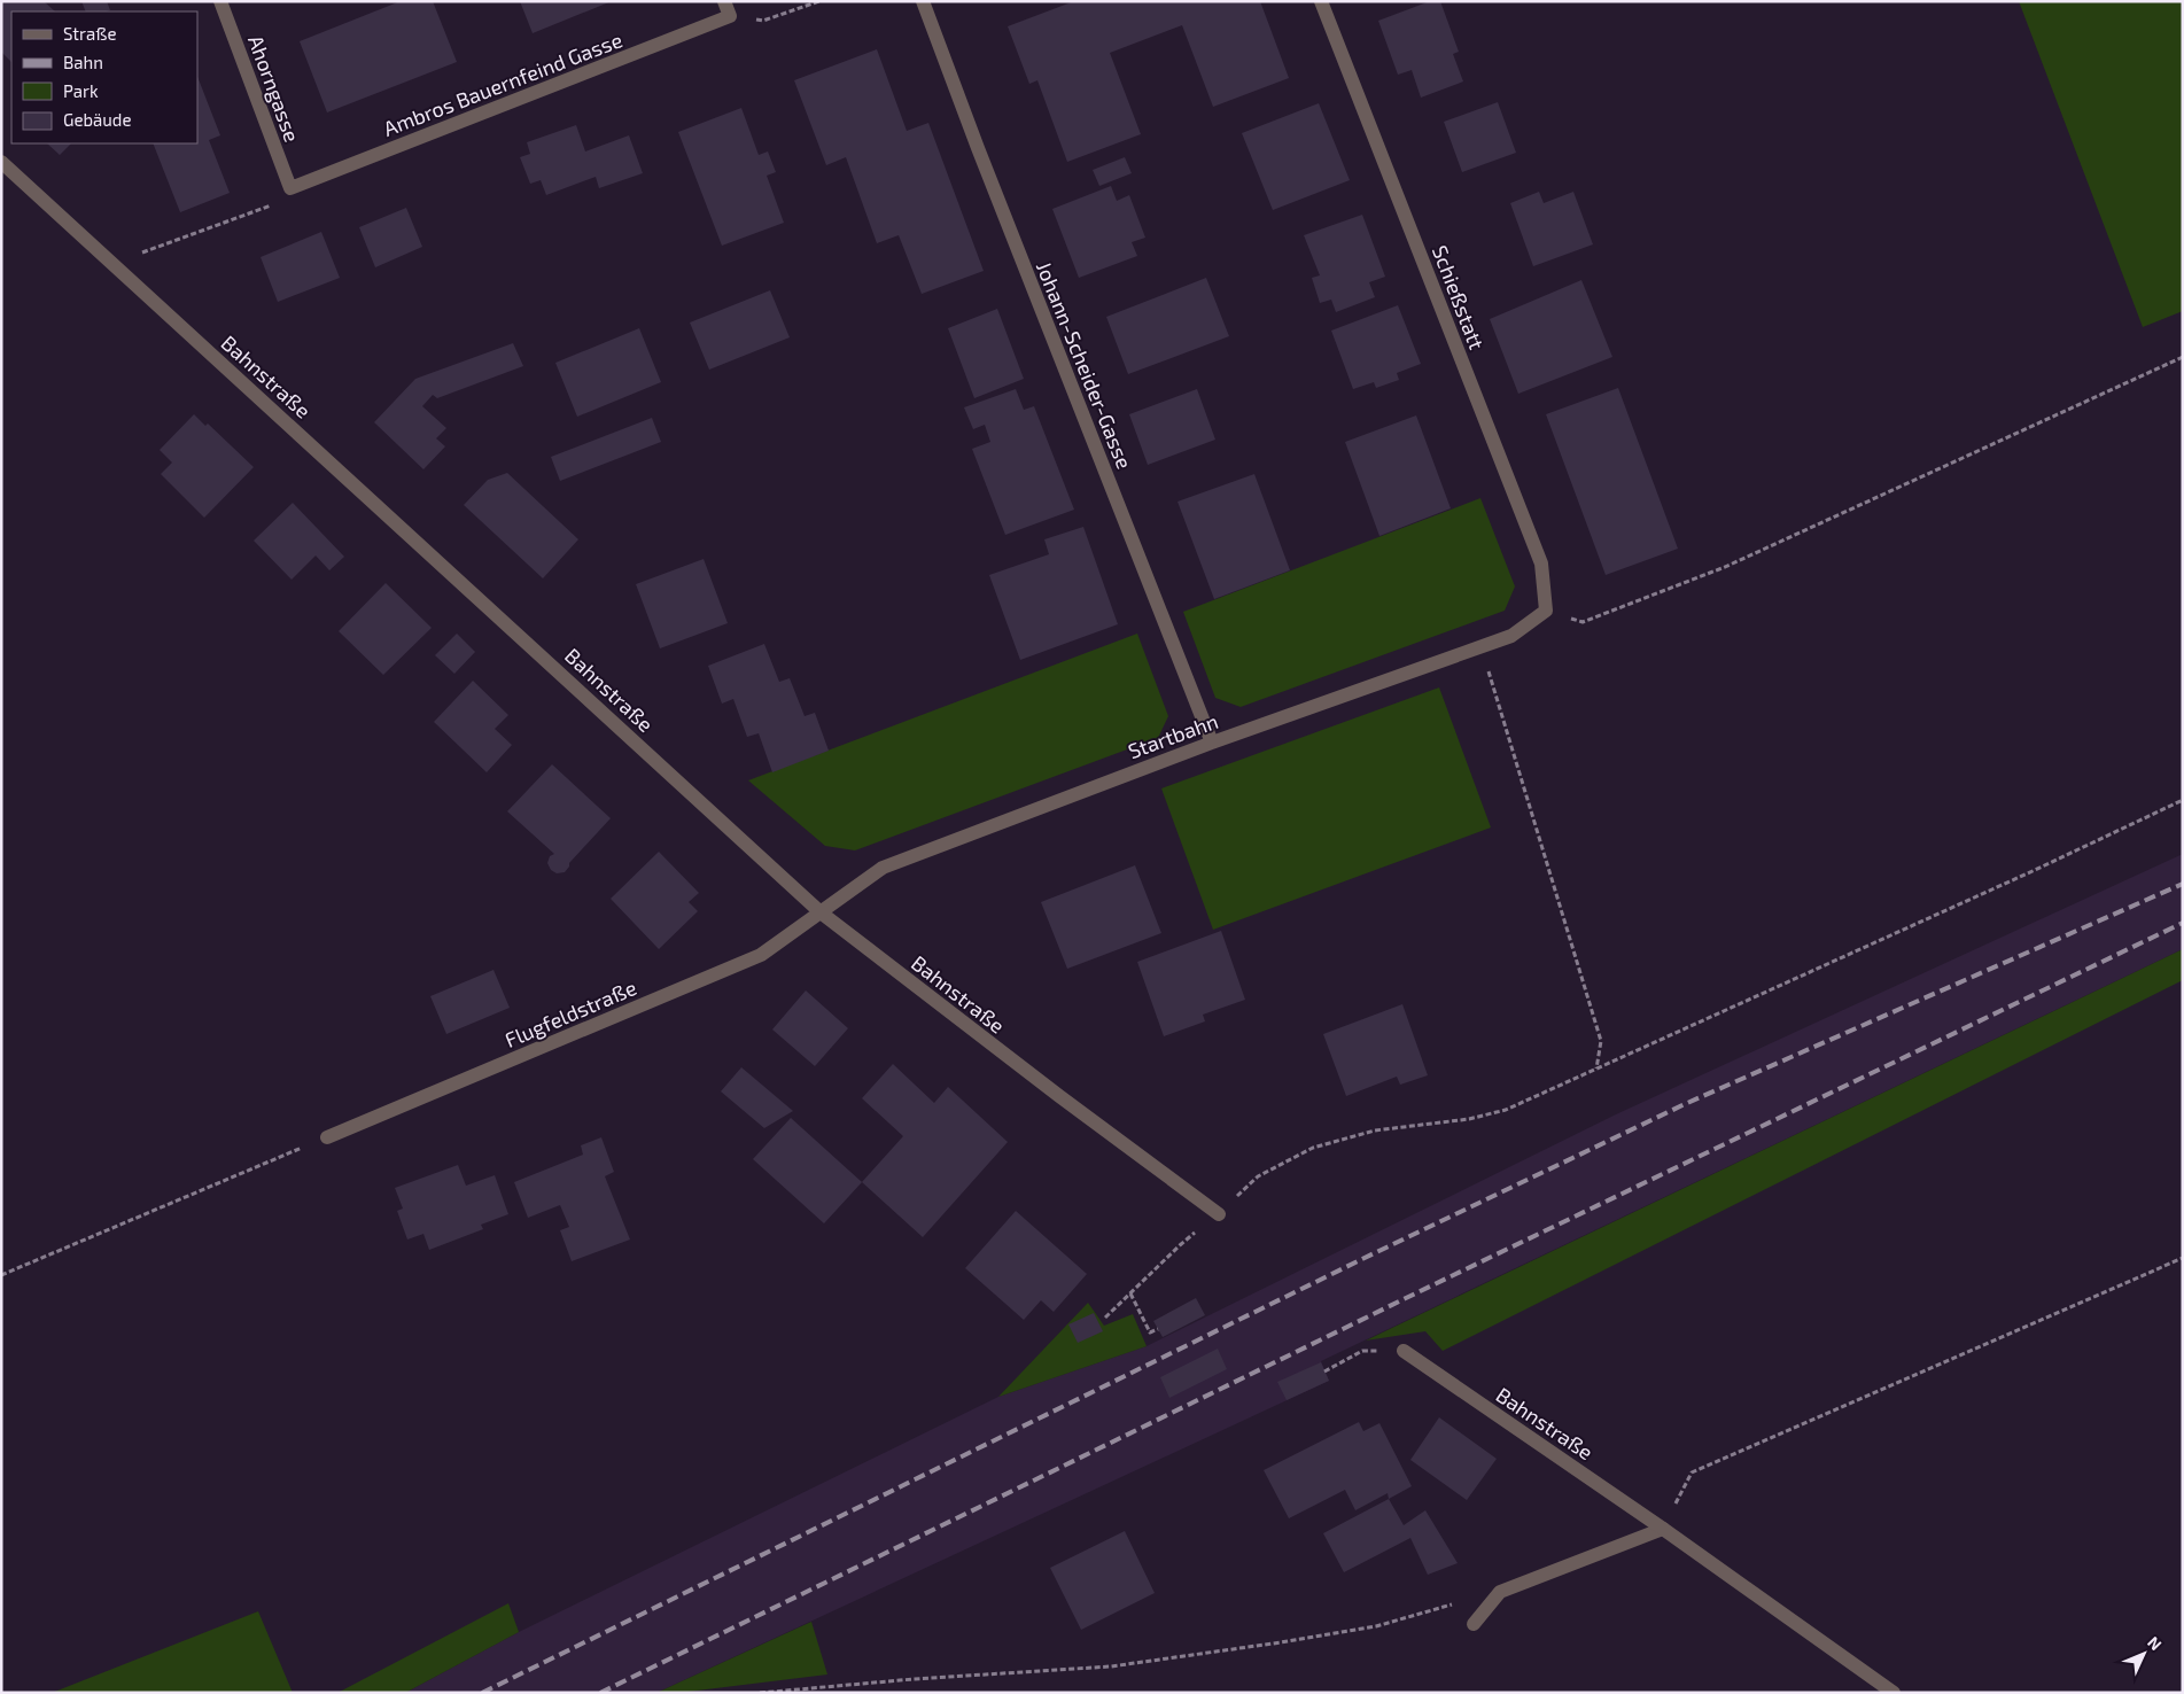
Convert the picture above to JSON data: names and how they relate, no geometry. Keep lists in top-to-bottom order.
{
  "streets": {
    "street": [
      "Ambros Bauernfeind Gasse",
      "Ahorngasse",
      "Schießstatt",
      "Johann-Scheider-Gasse",
      "Bahnstraße",
      "Startbahn",
      "Flugfeldstraße"
    ]
  },
  "crossings": [
    ["Ambros Bauernfeind Gasse", "Ahorngasse"],
    ["Schießstatt", "Startbahn"],
    ["Johann-Scheider-Gasse", "Startbahn"],
    ["Bahnstraße", "Startbahn"],
    ["Bahnstraße", "Flugfeldstraße"],
    ["Startbahn", "Flugfeldstraße"]
  ],
  "legend": [
    "Straße",
    "Bahn",
    "Park",
    "Gebäude"
  ],
  "north": "top right"
}
